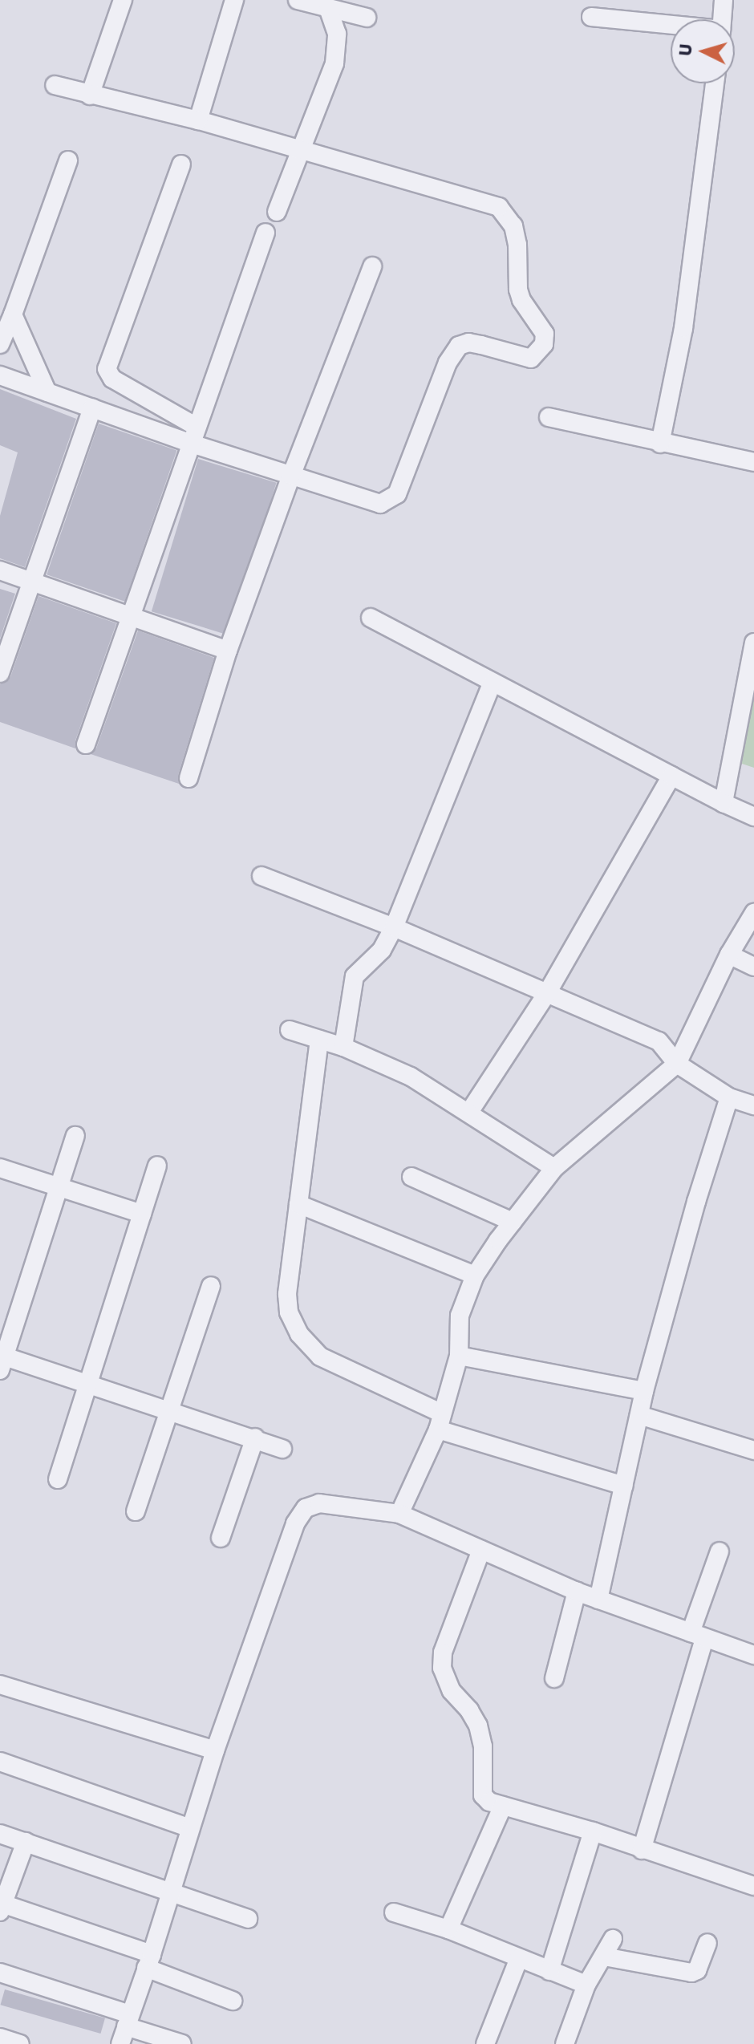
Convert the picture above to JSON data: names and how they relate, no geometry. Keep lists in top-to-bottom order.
{
  "north": "left"
}
